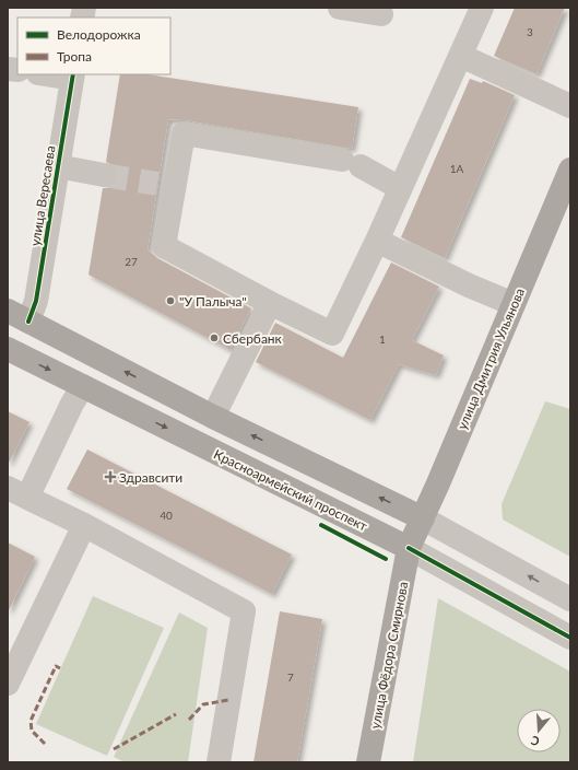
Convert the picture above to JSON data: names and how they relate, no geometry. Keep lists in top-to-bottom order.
{
  "streets": {
    "main road": ["улица Дмитрия Ульянова", "Красноармейский проспект", "улица Фёдора Смирнова"],
    "street": ["улица Вересаева"]
  },
  "crossings": [
    ["улица Дмитрия Ульянова", "Красноармейский проспект"],
    ["улица Дмитрия Ульянова", "улица Фёдора Смирнова"],
    ["Красноармейский проспект", "улица Фёдора Смирнова"]
  ],
  "places": {
    "other": ["\"У Палыча\"", "Сбербанк"],
    "health": ["Здравсити"]
  },
  "house_numbers": [
    "3",
    "1А",
    "27",
    "1",
    "40",
    "7"
  ],
  "legend": ["Велодорожка", "Тропа"],
  "north": "bottom"
}
